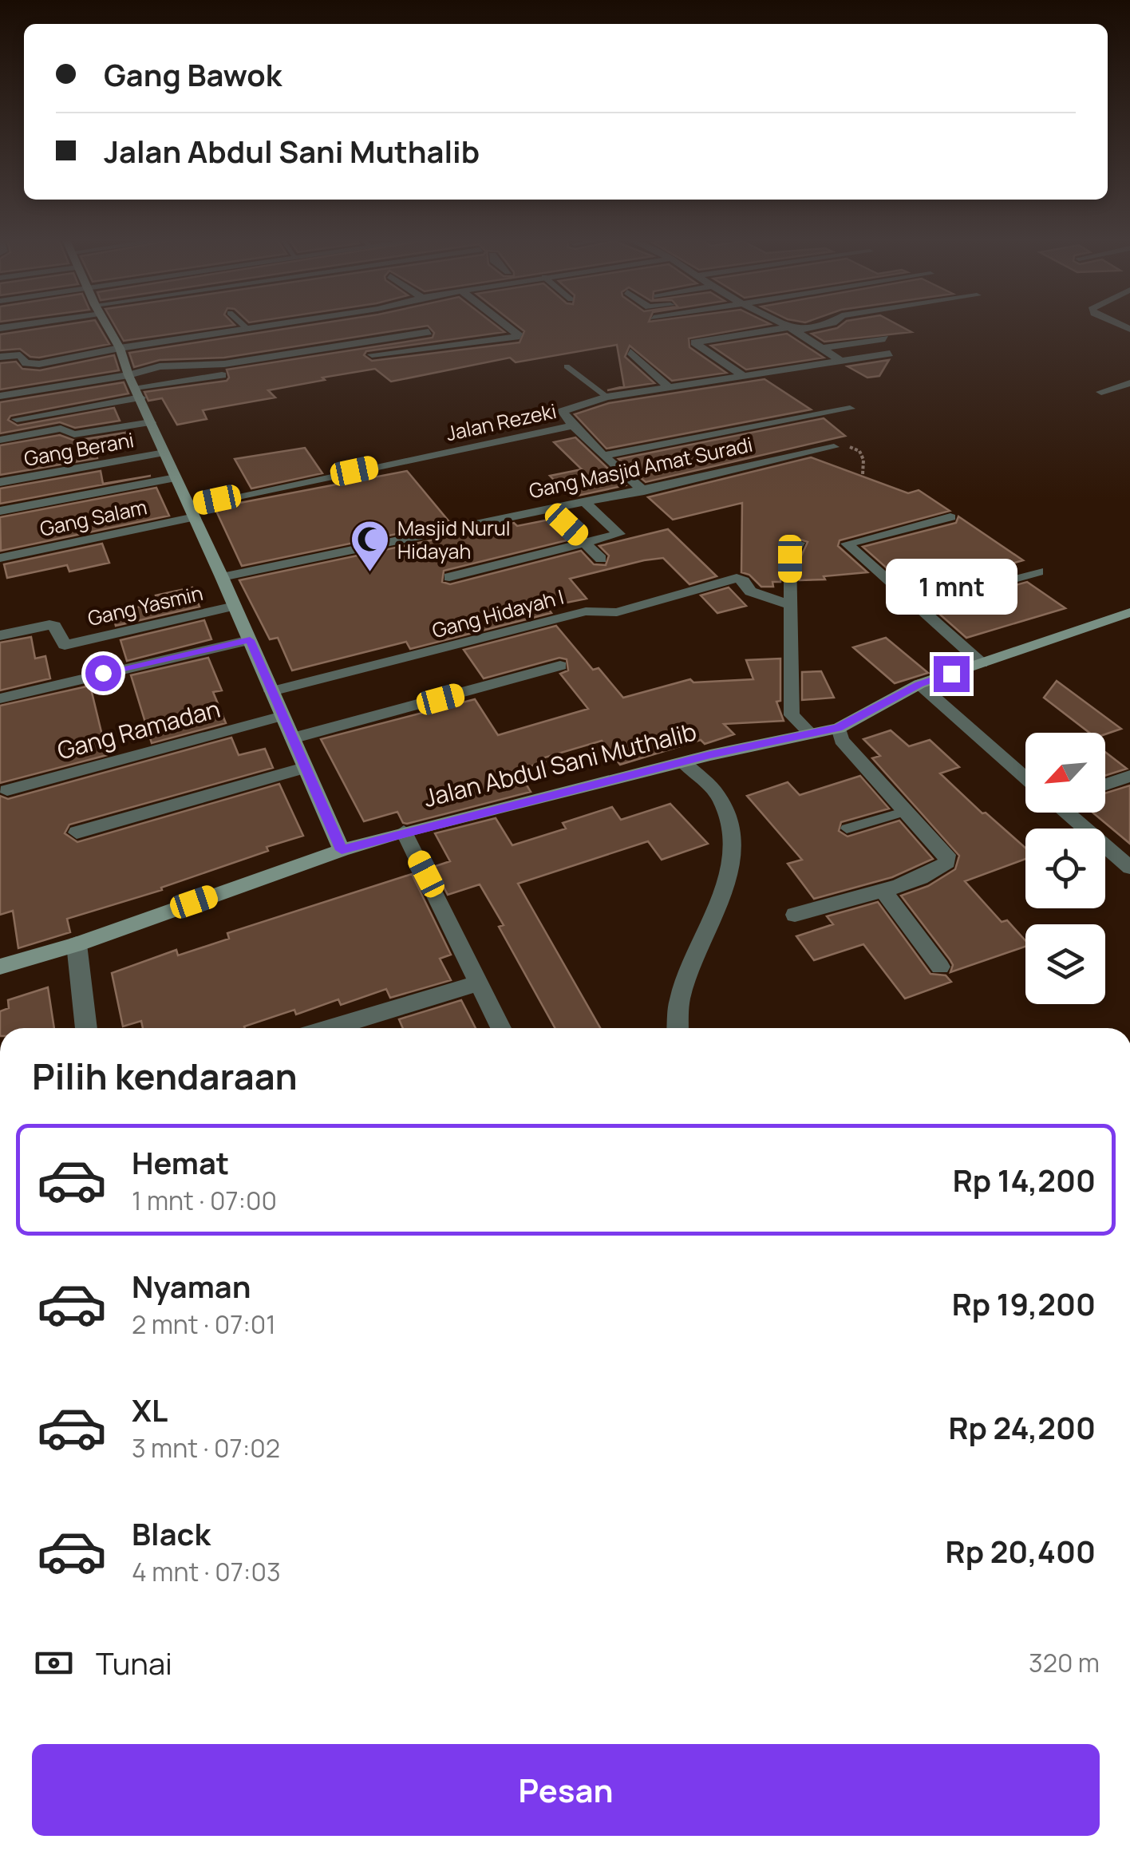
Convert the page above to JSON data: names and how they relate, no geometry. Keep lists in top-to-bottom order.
{
  "streets": {
    "street": [
      "Jalan Rezeki",
      "Gang Berani",
      "Gang Masjid Amat Suradi",
      "Gang Salam",
      "Gang Yasmin",
      "Gang Hidayah I",
      "Gang Ramadan",
      "Jalan Abdul Sani Muthalib"
    ]
  },
  "crossings": [
    ["Jalan Rezeki", "Gang Salam"]
  ],
  "places": {
    "mosque": ["Masjid Nurul Hidayah"]
  },
  "north": "bottom left",
  "page": {
    "banner": ["Gang Bawok", "Jalan Abdul Sani Muthalib"],
    "bubble": "1 mnt",
    "heading": "Pilih kendaraan",
    "list": [
      {
        "name": "Hemat",
        "note": "1 mnt · 07:00",
        "value": "Rp 14,200"
      },
      {
        "name": "Nyaman",
        "note": "2 mnt · 07:01",
        "value": "Rp 19,200"
      },
      {
        "name": "XL",
        "note": "3 mnt · 07:02",
        "value": "Rp 24,200"
      },
      {
        "name": "Black",
        "note": "4 mnt · 07:03",
        "value": "Rp 20,400"
      }
    ],
    "pay": ["Tunai", "320 m"],
    "buttons": "Pesan"
  }
}
